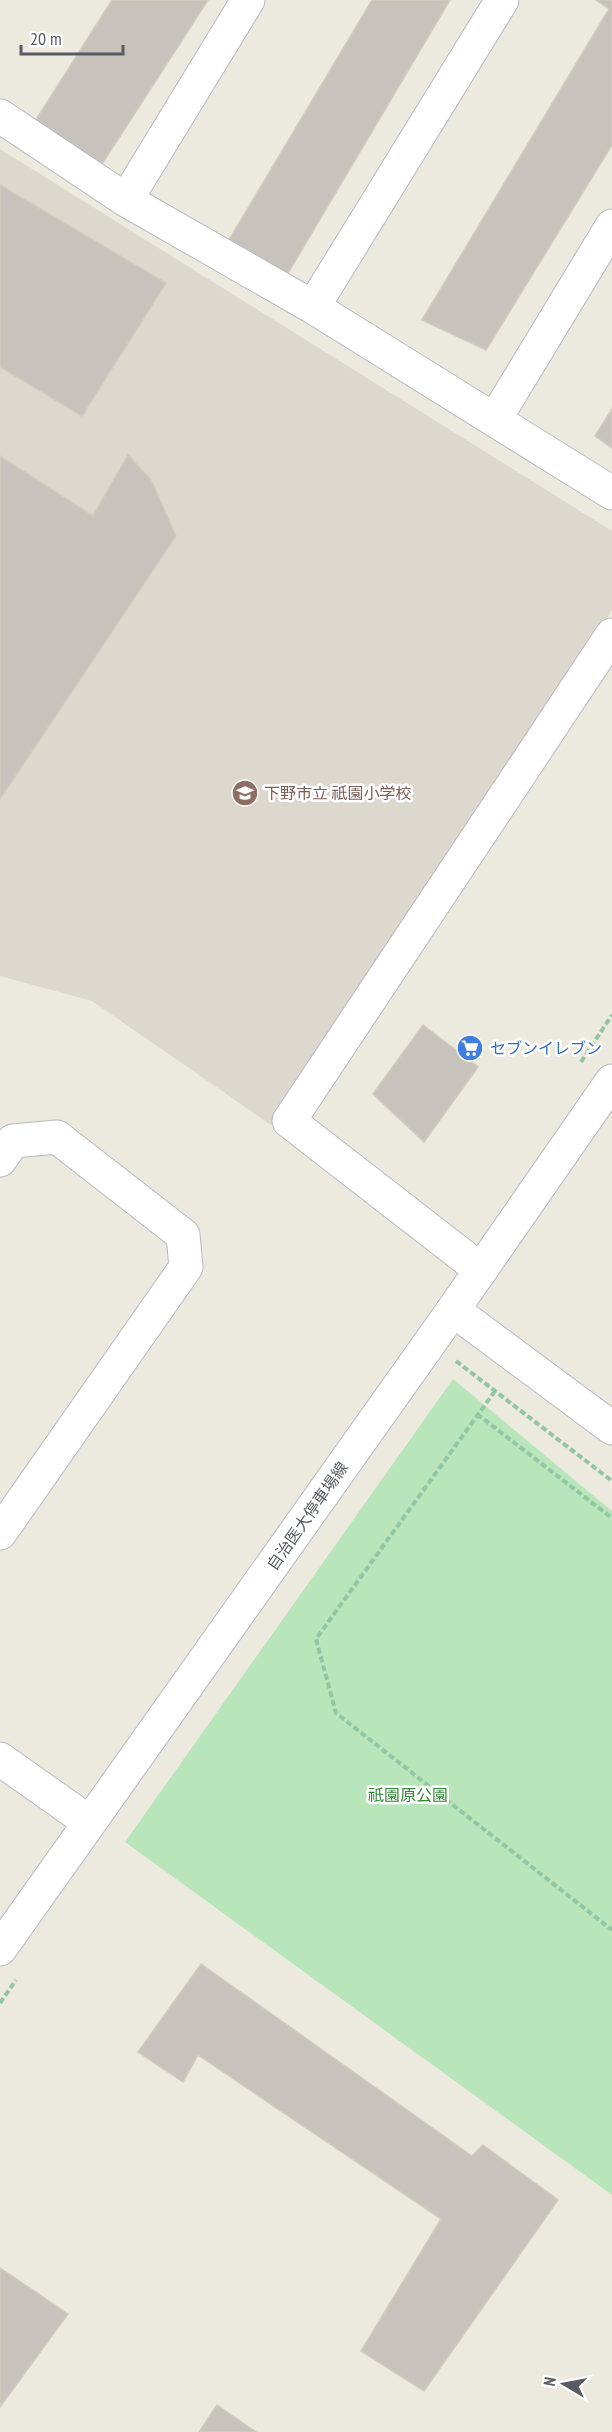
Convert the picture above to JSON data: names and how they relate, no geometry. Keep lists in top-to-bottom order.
{
  "streets": {
    "street": ["自治医大停車場線"]
  },
  "parks": ["祇園原公園"],
  "places": {
    "school or university": ["下野市立 祇園小学校"],
    "supermarket": ["セブンイレブン"]
  },
  "scale_bar": "20 m",
  "north": "left"
}
